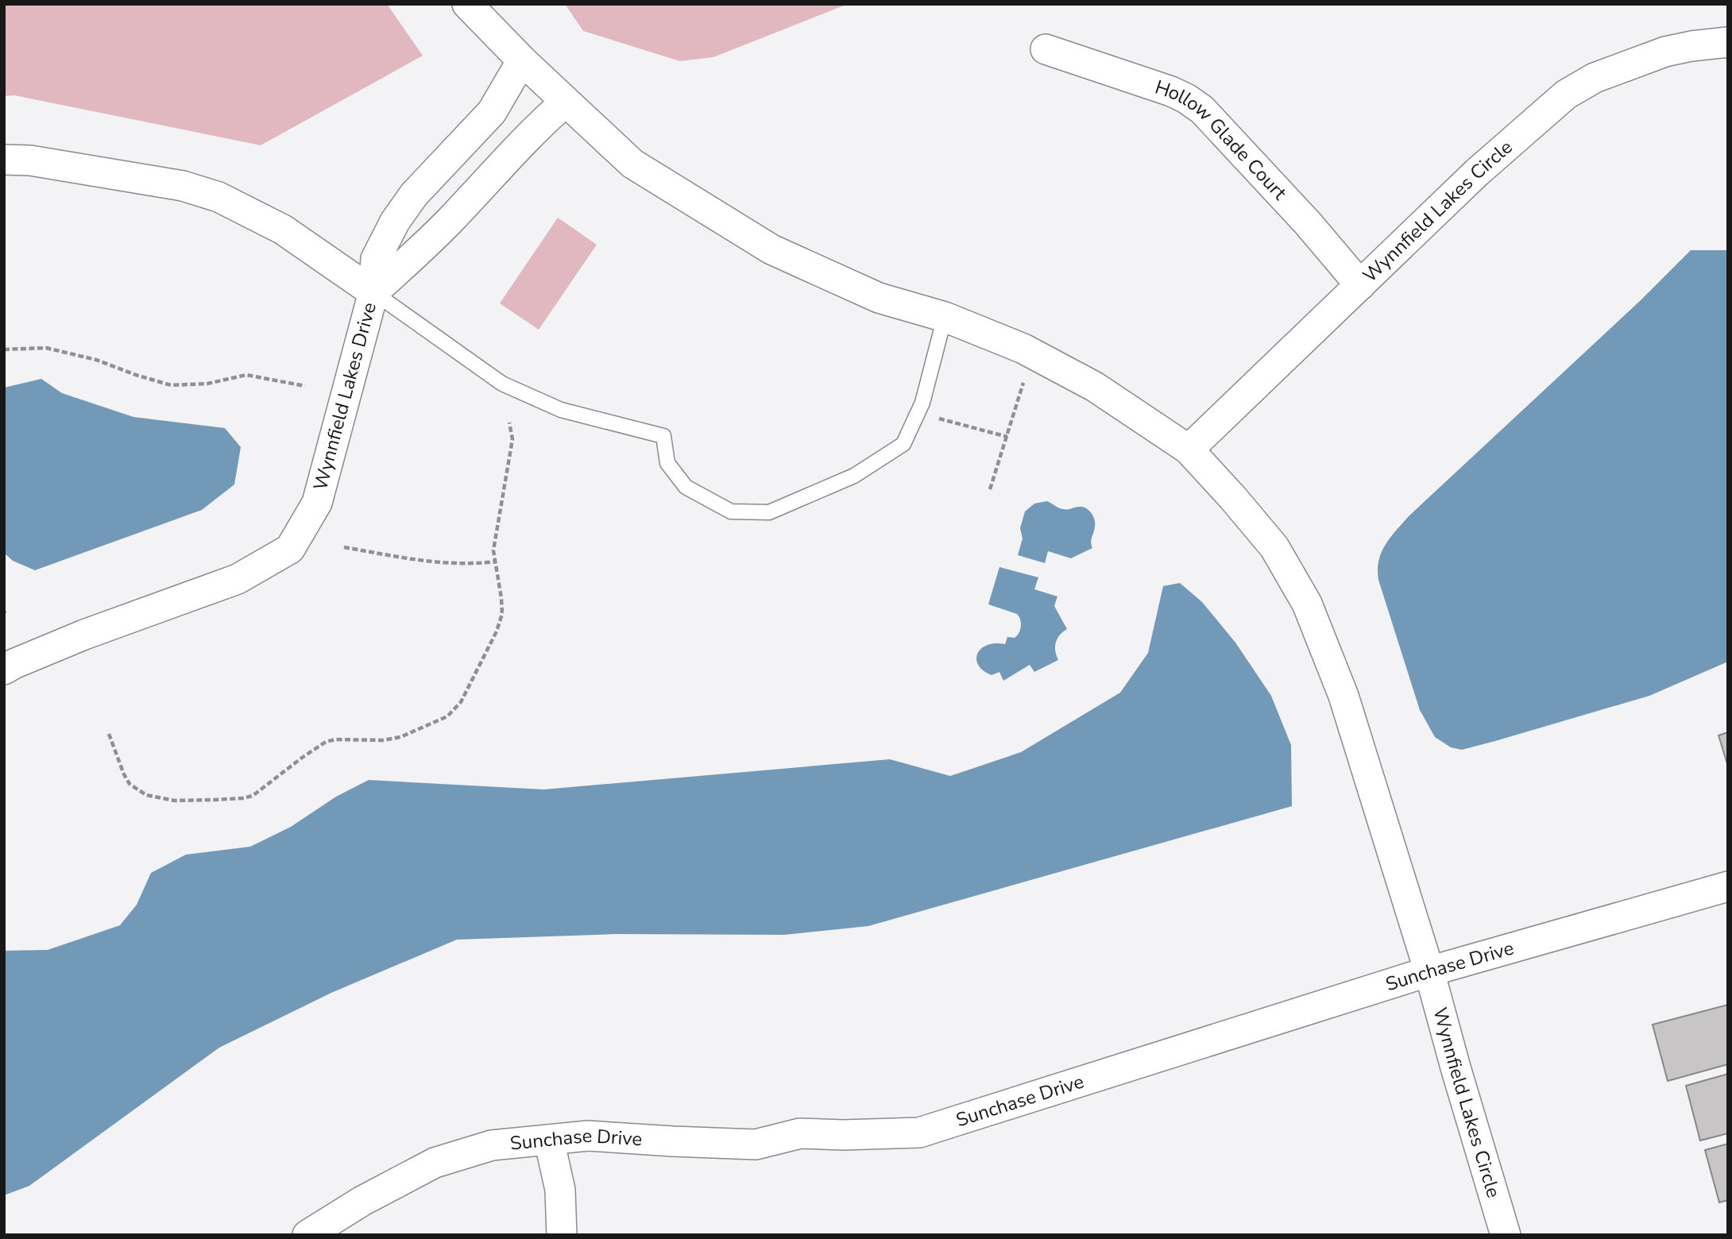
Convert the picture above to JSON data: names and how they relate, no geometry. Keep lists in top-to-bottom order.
{
  "streets": {
    "street": [
      "Hollow Glade Court",
      "Wynnfield Lakes Circle",
      "Wynnfield Lakes Drive",
      "Sunchase Drive"
    ]
  },
  "crossings": [
    ["Hollow Glade Court", "Wynnfield Lakes Circle"],
    ["Wynnfield Lakes Circle", "Sunchase Drive"]
  ]
}
